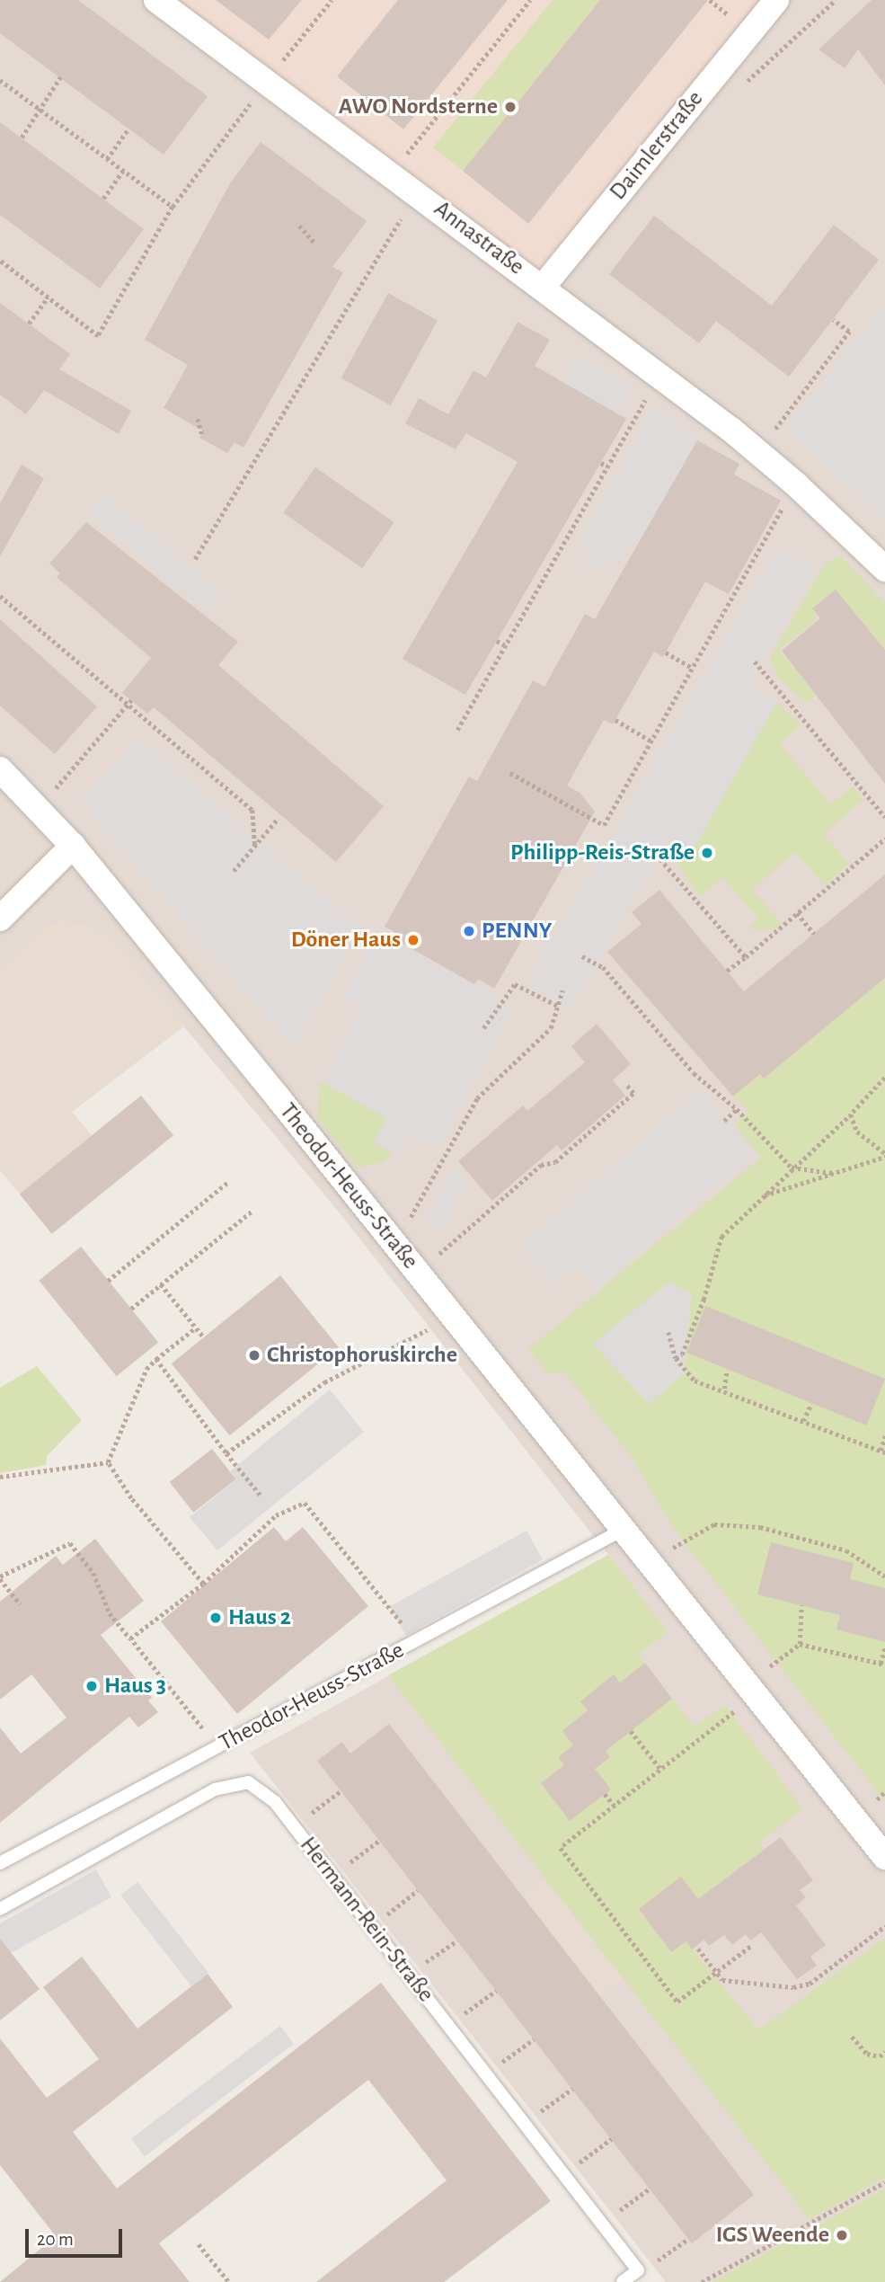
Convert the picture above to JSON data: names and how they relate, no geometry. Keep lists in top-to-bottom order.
{
  "streets": {
    "street": ["Daimlerstraße", "Annastraße", "Theodor-Heuss-Straße"],
    "lane": ["Hermann-Rein-Straße"]
  },
  "crossings": [
    ["Daimlerstraße", "Annastraße"]
  ],
  "places": [
    "AWO Nordsterne",
    "Philipp-Reis-Straße",
    "PENNY",
    "Döner Haus",
    "Christophoruskirche",
    "Haus 2",
    "Haus 3",
    "IGS Weende"
  ],
  "scale_bar": "20 m"
}
